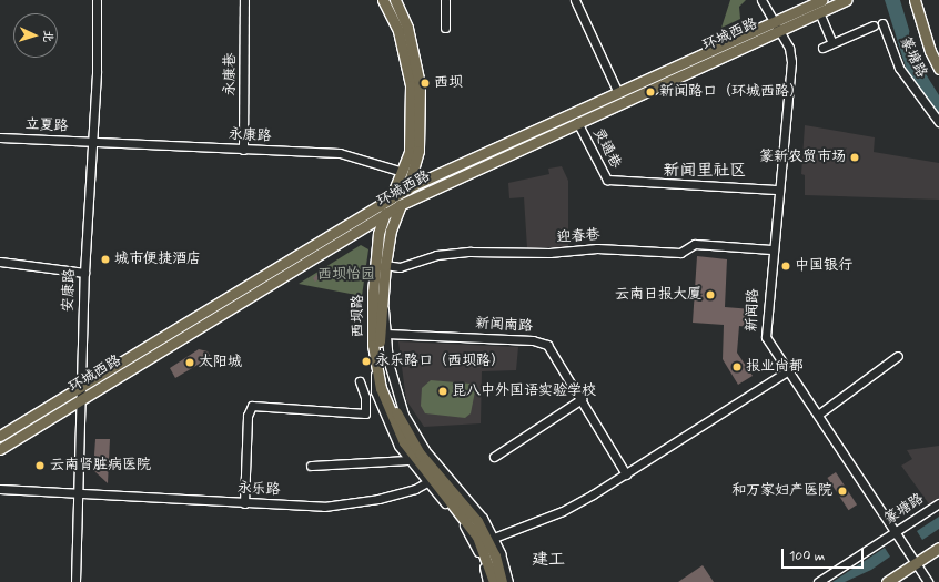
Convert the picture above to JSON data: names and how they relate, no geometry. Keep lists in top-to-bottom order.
{
  "streets": {
    "main road": ["环城西路", "西坝路"],
    "street": [
      "篆塘路",
      "永康巷",
      "立夏路",
      "永康路",
      "灵通巷",
      "迎春巷",
      "安康路",
      "新闻路",
      "新闻南路",
      "永乐路"
    ]
  },
  "crossings": [
    ["环城西路", "灵通巷"],
    ["环城西路", "安康路"],
    ["环城西路", "新闻路"],
    ["环城西路", "西坝路"],
    ["篆塘路", "新闻路"],
    ["永康巷", "永康路"],
    ["立夏路", "永康路"],
    ["立夏路", "安康路"],
    ["永康路", "安康路"],
    ["永康路", "西坝路"],
    ["灵通巷", "新闻路"],
    ["迎春巷", "新闻路"],
    ["迎春巷", "西坝路"],
    ["安康路", "永乐路"],
    ["西坝路", "永乐路"]
  ],
  "districts": ["新闻里社区", "建工"],
  "parks": ["西坝怡园"],
  "places": [
    "西坝",
    "新闻路口（环城西路）",
    "篆新农贸市场",
    "城市便捷酒店",
    "中国银行",
    "云南日报大厦",
    "永乐路口（西坝路）",
    "太阳城",
    "报业尚都",
    "昆八中外国语实验学校",
    "云南肾脏病医院",
    "和万家妇产医院"
  ],
  "scale_bar": "100 m",
  "north": "right"
}
